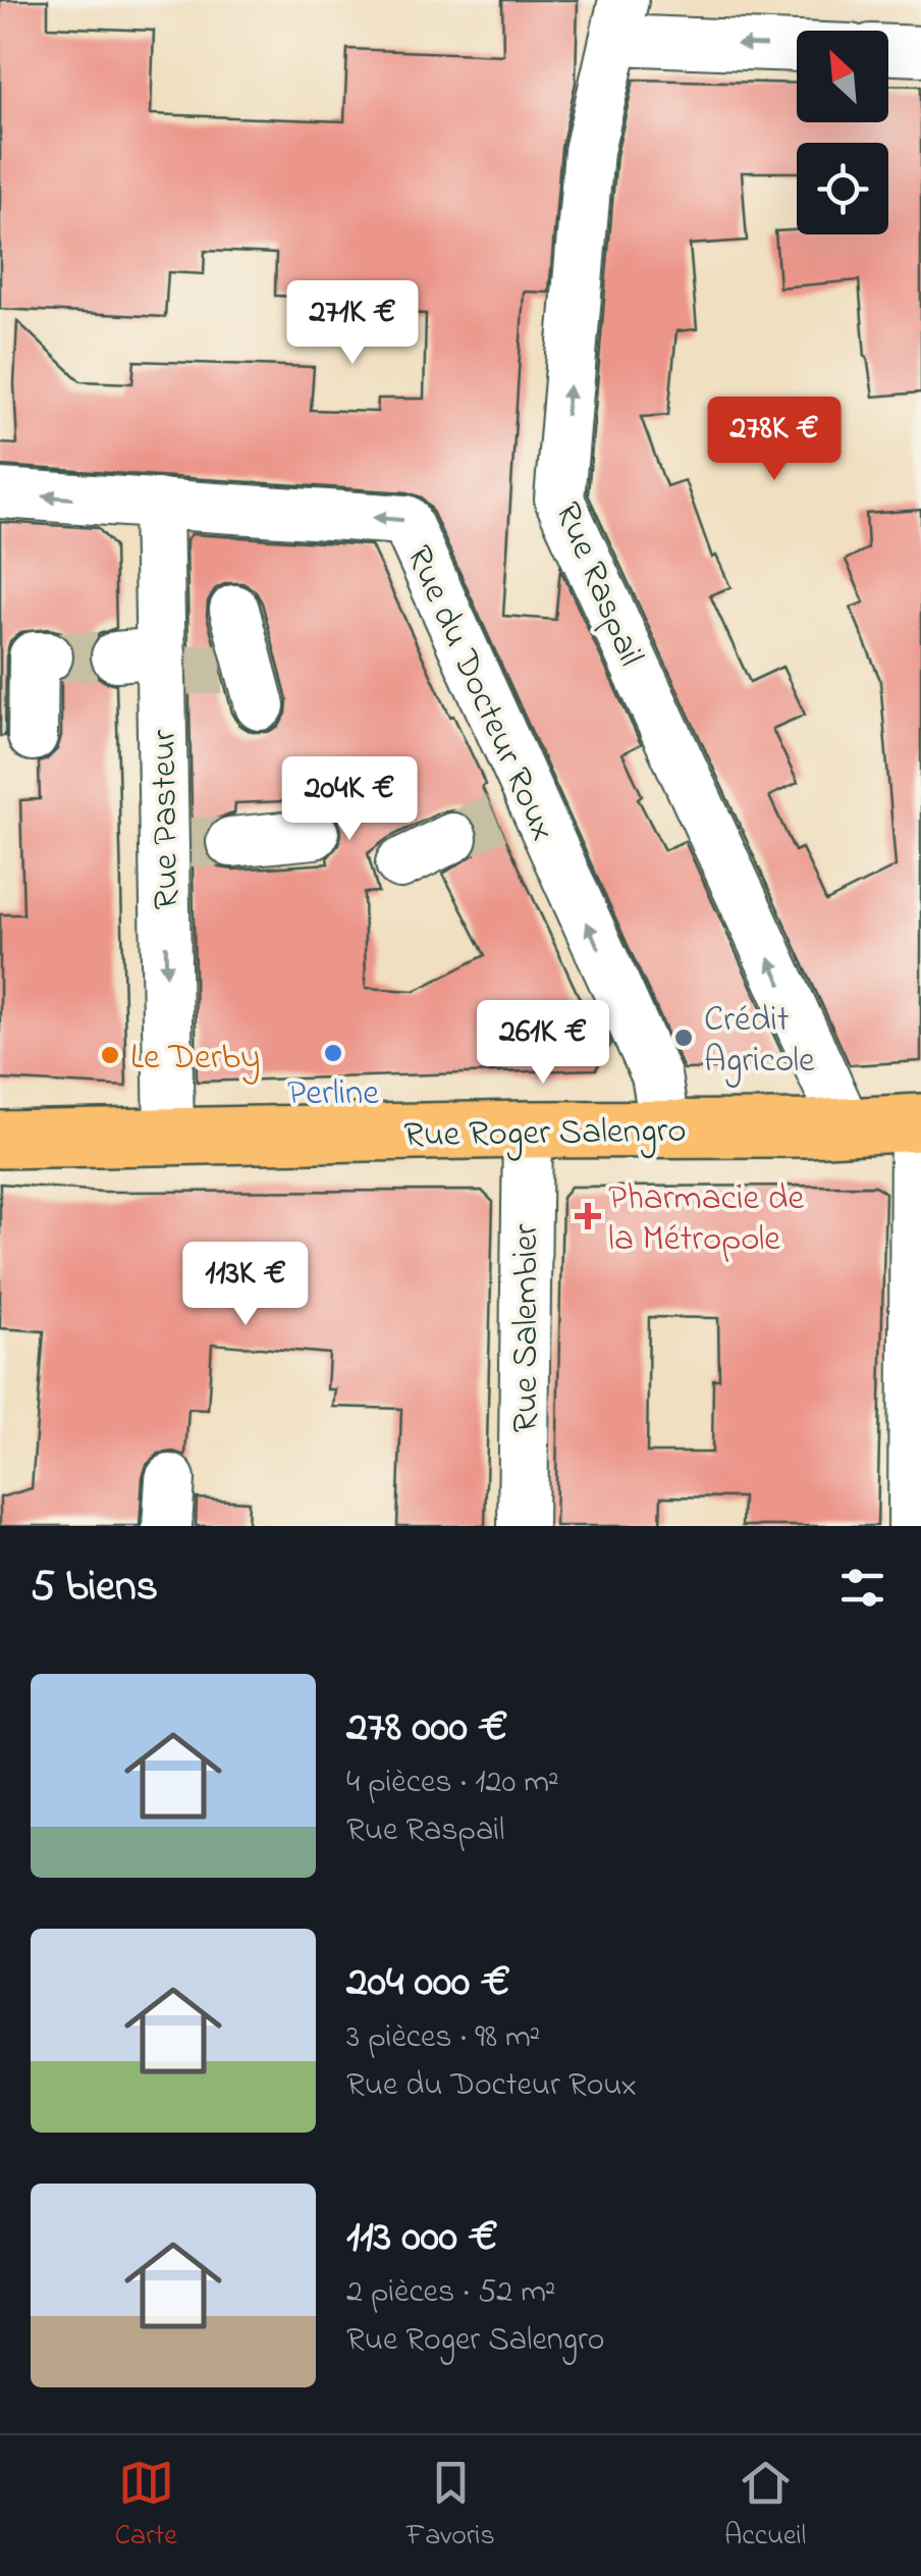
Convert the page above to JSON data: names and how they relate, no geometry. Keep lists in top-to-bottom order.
{
  "streets": {
    "main road": ["Rue Roger Salengro"],
    "street": [
      "Rue Raspail",
      "Rue du Docteur Roux",
      "Rue Pasteur",
      "Rue Salembier"
    ]
  },
  "crossings": [
    ["Rue Raspail", "Rue Roger Salengro"],
    ["Rue du Docteur Roux", "Rue Pasteur"],
    ["Rue du Docteur Roux", "Rue Roger Salengro"],
    ["Rue Pasteur", "Rue Roger Salengro"],
    ["Rue Roger Salengro", "Rue Salembier"]
  ],
  "one_way": ["Rue Raspail", "Rue du Docteur Roux", "Rue Pasteur"],
  "places": {
    "other": ["Crédit Agricole", "Perline", "Le Derby"],
    "health": ["Pharmacie de la Métropole"]
  },
  "north": "top left",
  "page": {
    "price": [
      "271K €",
      "278K €",
      "204K €",
      "261K €",
      "113K €"
    ],
    "heading": "5 biens",
    "list": [
      {
        "name": "278 000 €",
        "note": "4 pièces · 120 m² · Rue Raspail"
      },
      {
        "name": "204 000 €",
        "note": "3 pièces · 98 m² · Rue du Docteur Roux"
      },
      {
        "name": "113 000 €",
        "note": "2 pièces · 52 m² · Rue Roger Salengro"
      }
    ],
    "tabs": ["Carte", "Favoris", "Accueil"]
  }
}
